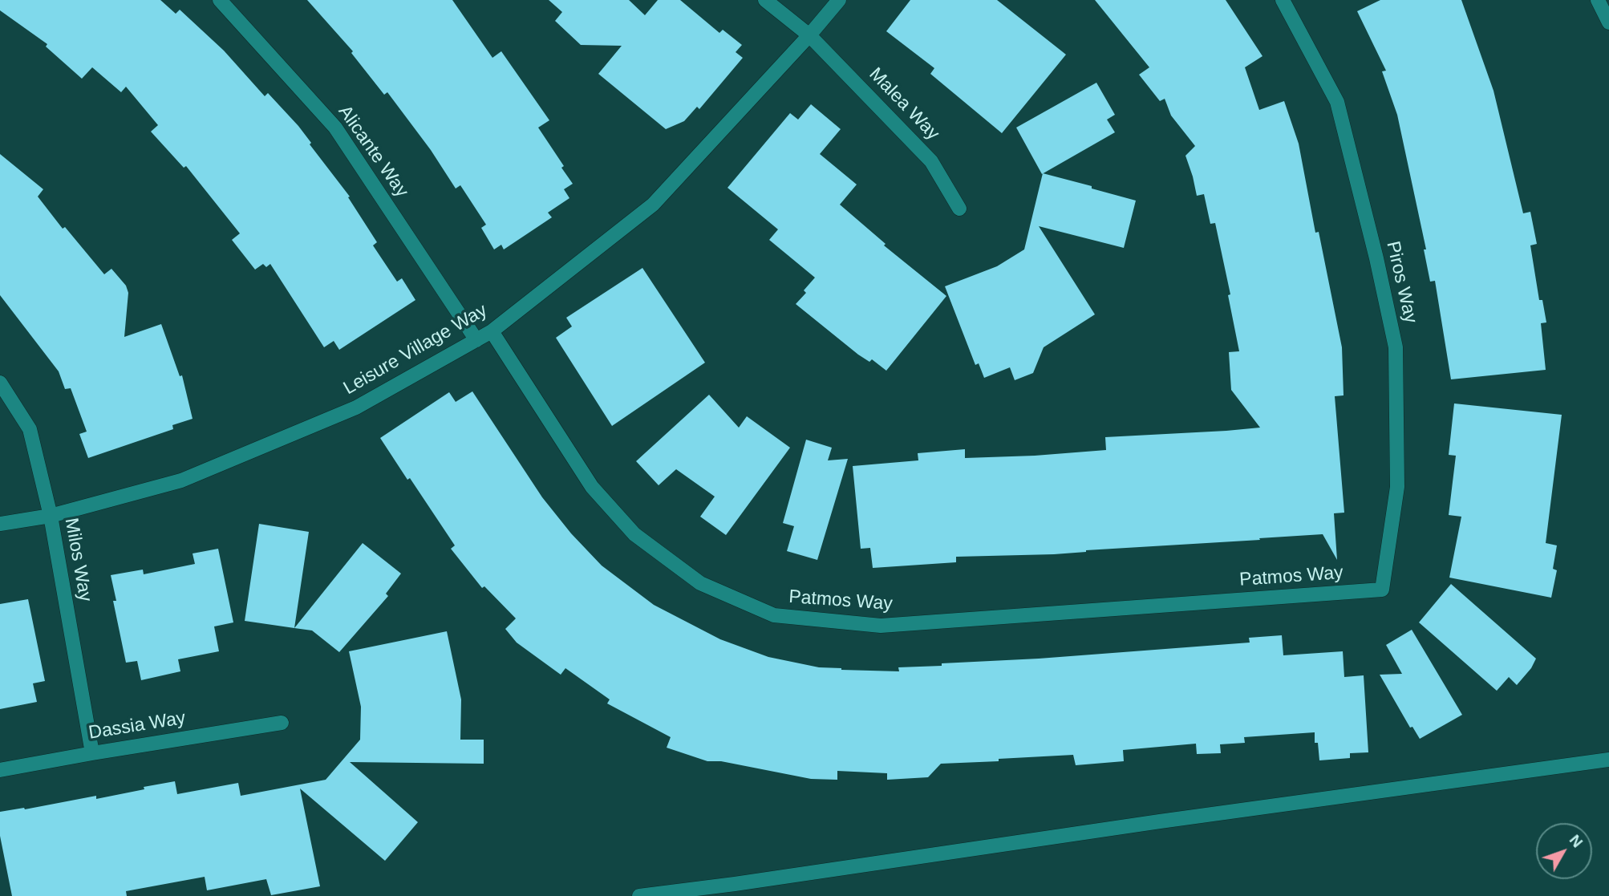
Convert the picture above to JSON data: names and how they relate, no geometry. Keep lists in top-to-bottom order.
{
  "streets": {
    "street": [
      "Malea Way",
      "Alicante Way",
      "Piros Way",
      "Leisure Village Way",
      "Milos Way",
      "Patmos Way",
      "Dassia Way"
    ]
  },
  "crossings": [
    ["Malea Way", "Leisure Village Way"],
    ["Alicante Way", "Leisure Village Way"],
    ["Piros Way", "Patmos Way"],
    ["Leisure Village Way", "Milos Way"],
    ["Leisure Village Way", "Patmos Way"],
    ["Milos Way", "Dassia Way"]
  ],
  "north": "top right"
}
